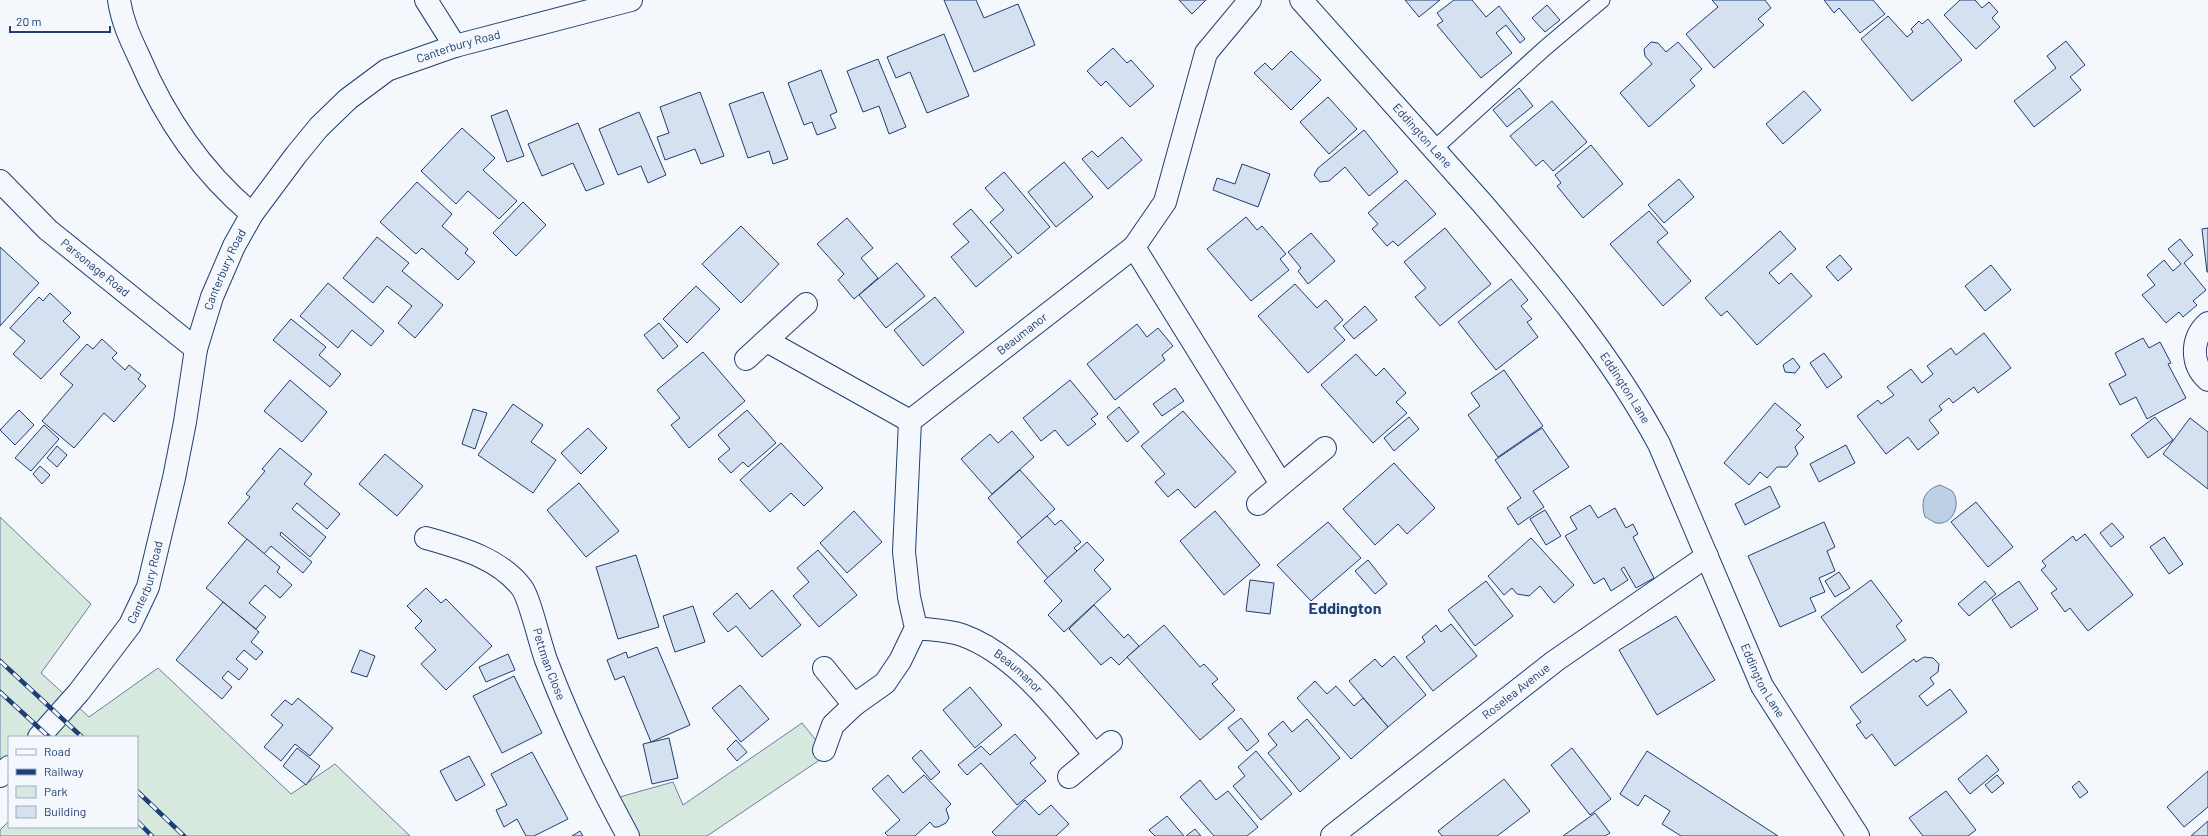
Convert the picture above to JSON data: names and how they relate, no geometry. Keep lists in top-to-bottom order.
{
  "streets": {
    "street": [
      "Canterbury Road",
      "Eddington Lane",
      "Parsonage Road",
      "Beaumanor",
      "Pettman Close",
      "Roselea Avenue"
    ]
  },
  "crossings": [
    ["Canterbury Road", "Parsonage Road"],
    ["Eddington Lane", "Roselea Avenue"]
  ],
  "districts": ["Eddington"],
  "legend": [
    "Road",
    "Railway",
    "Park",
    "Building"
  ],
  "scale_bar": "20 m"
}
